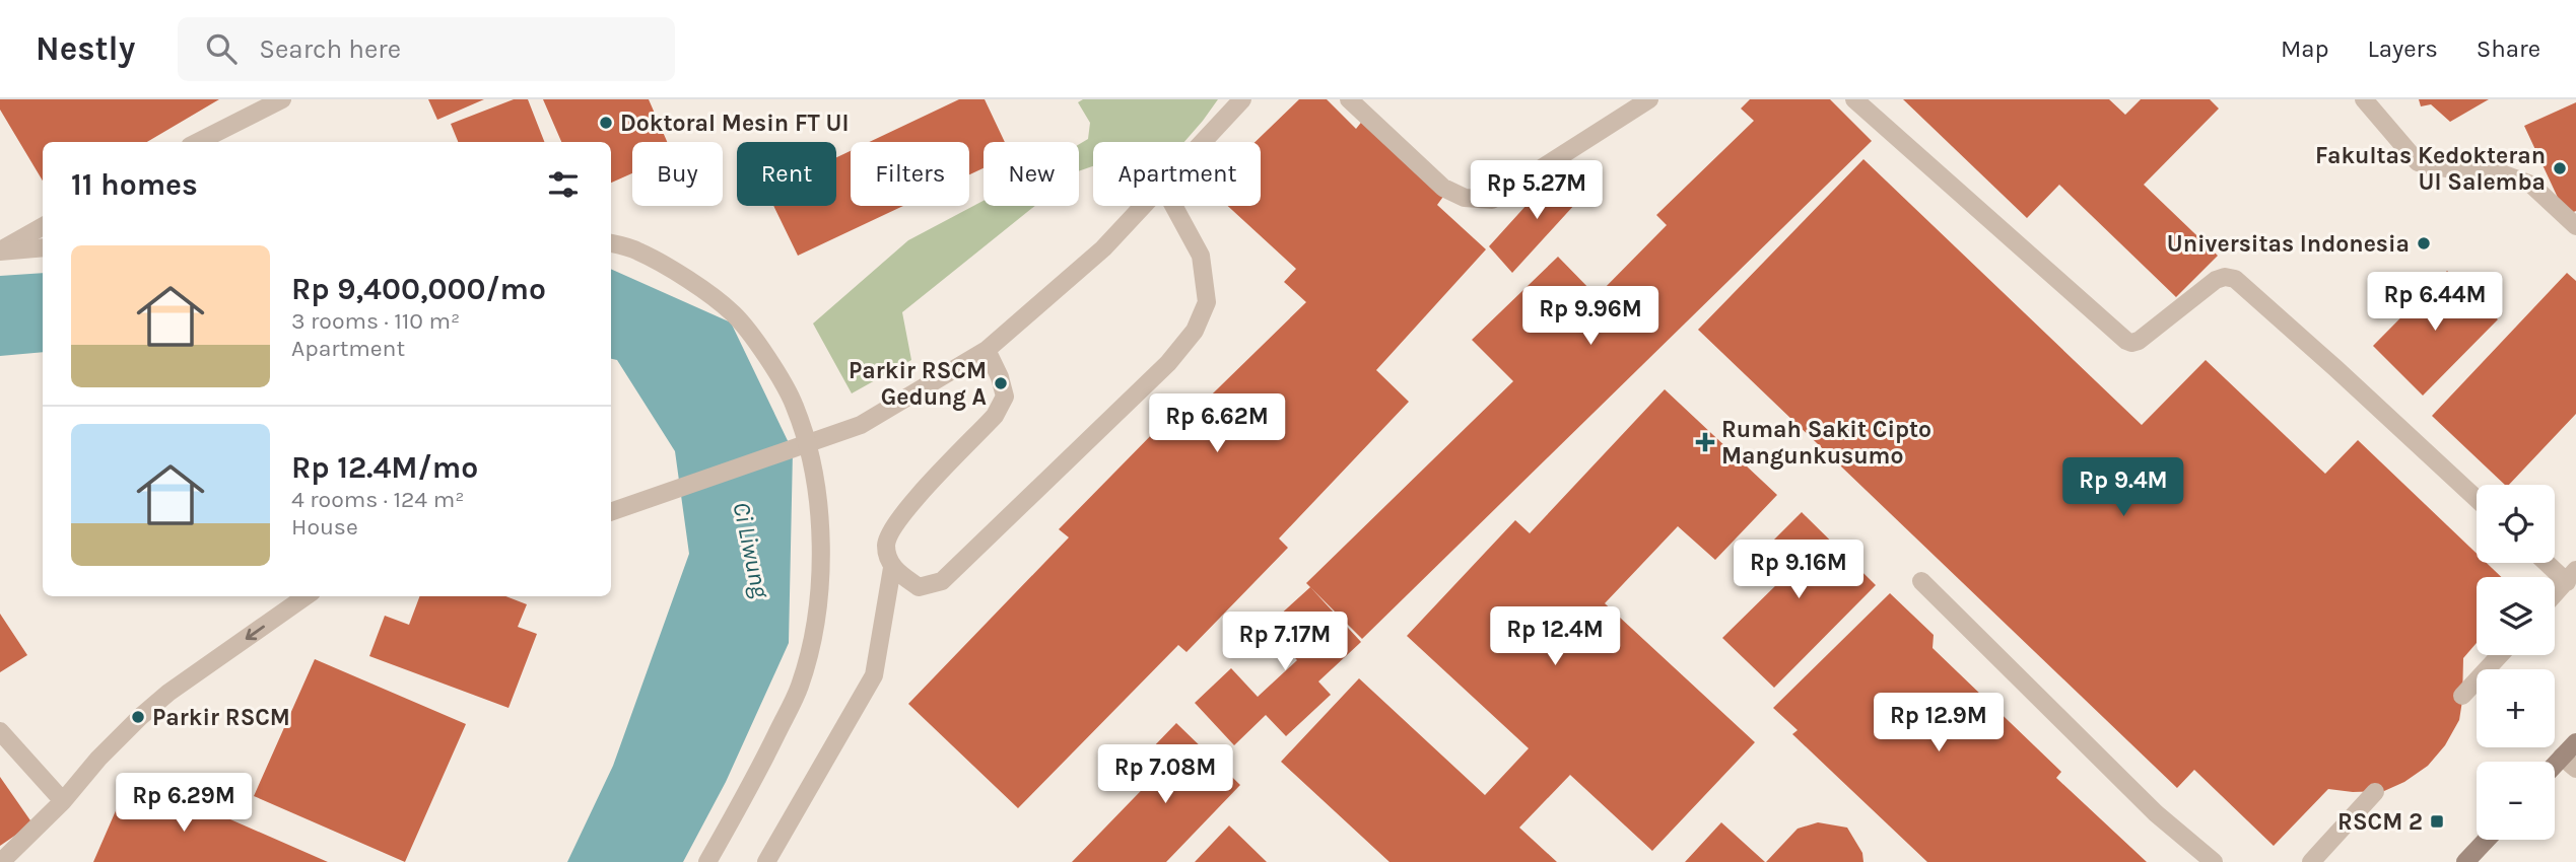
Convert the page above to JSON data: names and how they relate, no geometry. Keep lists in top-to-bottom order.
{
  "water": ["Ci Liwung"],
  "places": {
    "other": [
      "Doktoral Mesin FT UI",
      "Fakultas Kedokteran UI Salemba",
      "Universitas Indonesia",
      "Parkir RSCM Gedung A",
      "Parkir RSCM"
    ],
    "health": ["Rumah Sakit Cipto Mangunkusumo"],
    "transit": ["RSCM 2"]
  },
  "page": {
    "header": "Nestly",
    "search": "Search here",
    "nav": ["Map", "Layers", "Share"],
    "chip": [
      "Buy",
      "Rent",
      "Filters",
      "New",
      "Apartment"
    ],
    "heading": "11 homes",
    "price": [
      "Rp 5.27M",
      "Rp 6.44M",
      "Rp 9.96M",
      "Rp 6.62M",
      "Rp 9.4M",
      "Rp 9.16M",
      "Rp 12.4M",
      "Rp 7.17M",
      "Rp 12.9M",
      "Rp 7.08M",
      "Rp 6.29M"
    ],
    "list": [
      {
        "name": "Rp 9,400,000/mo",
        "note": "3 rooms · 110 m² · Apartment"
      },
      {
        "name": "Rp 12.4M/mo",
        "note": "4 rooms · 124 m² · House"
      }
    ],
    "map_buttons": ["+", "−"]
  }
}
